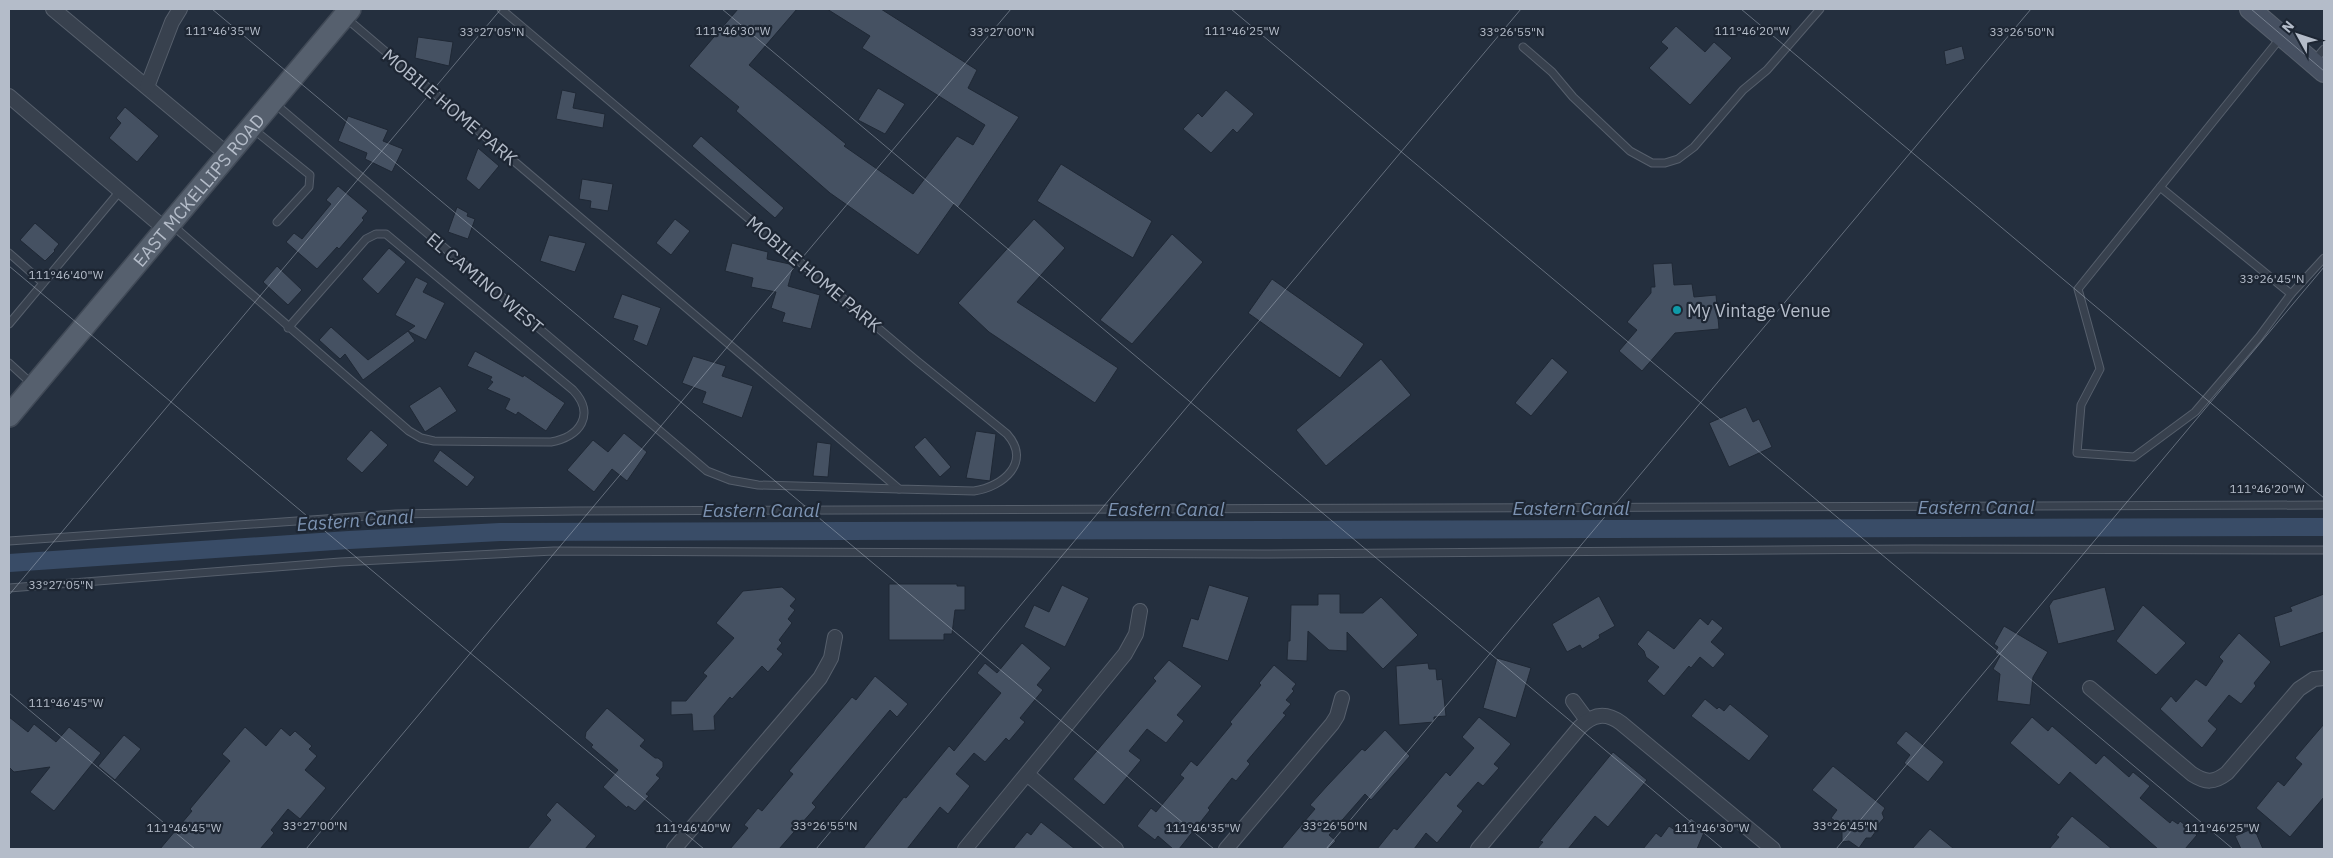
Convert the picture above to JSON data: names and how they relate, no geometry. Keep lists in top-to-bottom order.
{
  "streets": {
    "main road": ["EAST MCKELLIPS ROAD"],
    "lane": ["MOBILE HOME PARK", "EL CAMINO WEST"]
  },
  "crossings": [
    ["MOBILE HOME PARK", "EAST MCKELLIPS ROAD"],
    ["MOBILE HOME PARK", "EL CAMINO WEST"],
    ["EAST MCKELLIPS ROAD", "EL CAMINO WEST"]
  ],
  "water": ["Eastern Canal"],
  "places": ["My Vintage Venue"],
  "north": "top left",
  "coordinates": [
    "111°46'35\"W",
    "111°46'30\"W",
    "111°46'25\"W",
    "111°46'20\"W",
    "33°27'05\"N",
    "33°27'00\"N",
    "33°26'55\"N",
    "33°26'50\"N",
    "111°46'40\"W",
    "33°26'45\"N",
    "111°46'45\"W"
  ]
}
